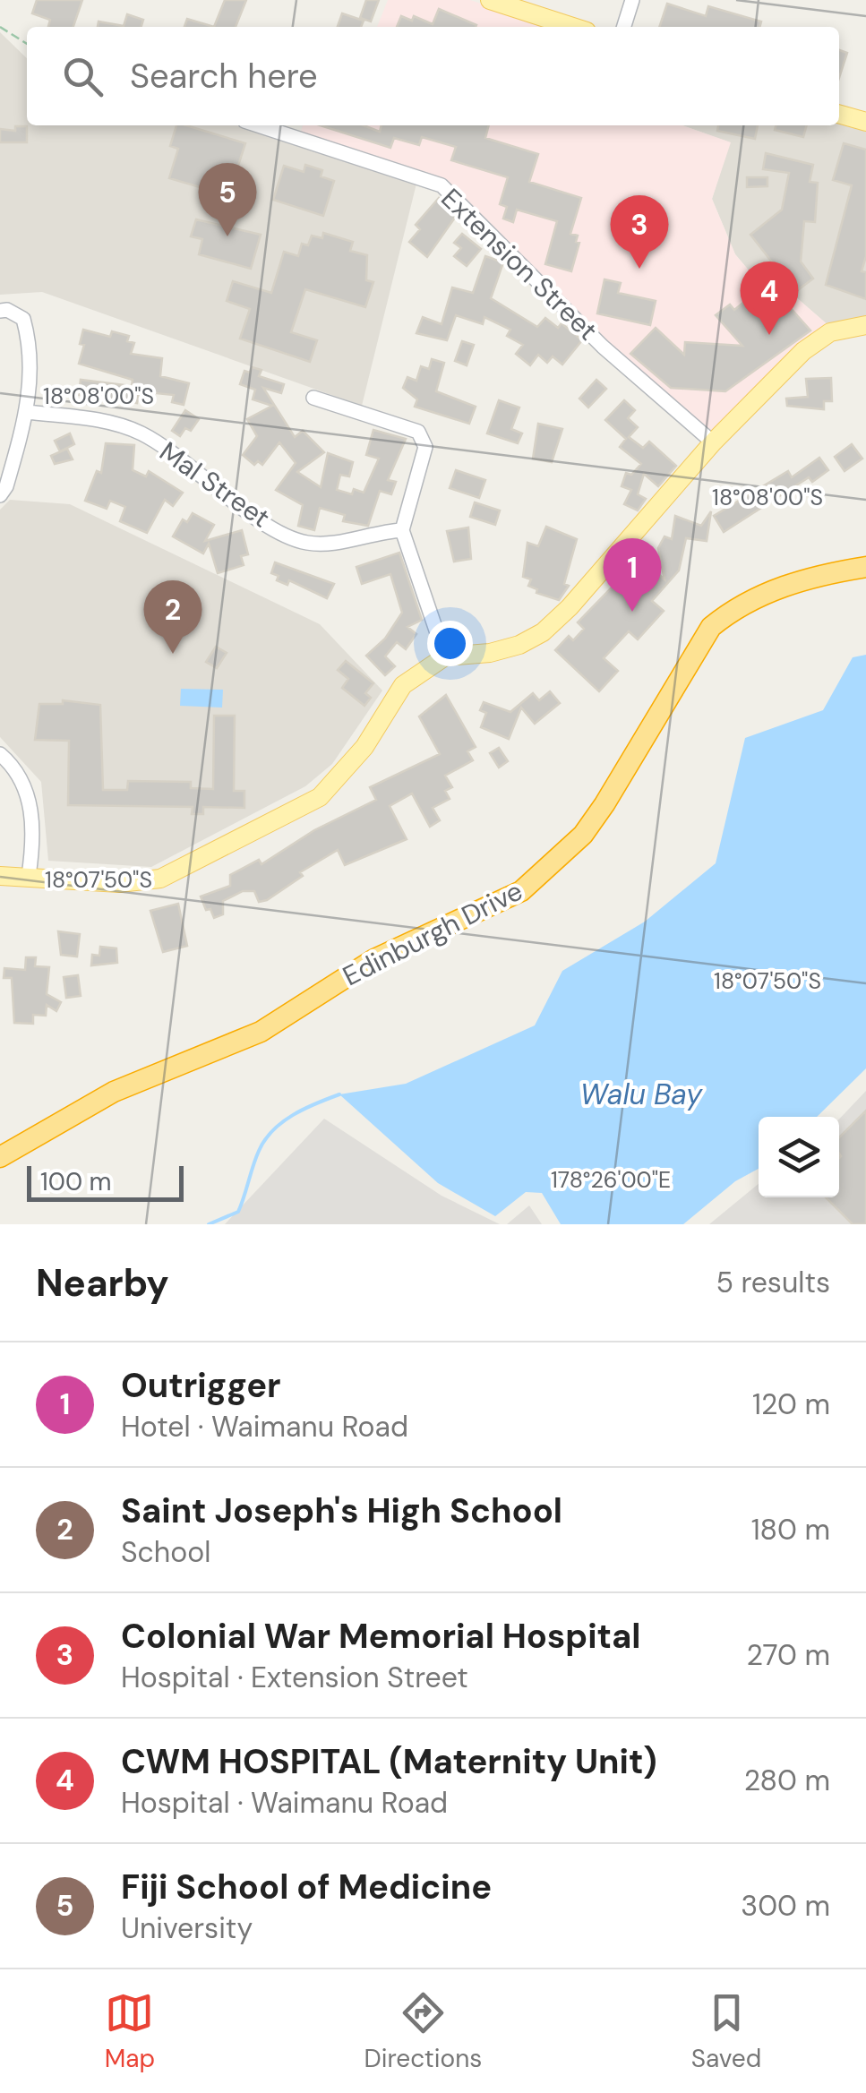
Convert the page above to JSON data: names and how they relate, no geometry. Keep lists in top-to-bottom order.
{
  "streets": {
    "highway": ["Edinburgh Drive"],
    "street": ["Extension Street", "Mal Street"]
  },
  "water": ["Walu Bay"],
  "scale_bar": "100 m",
  "page": {
    "search": "Search here",
    "pins": [
      "5",
      "3",
      "4",
      "1",
      "2"
    ],
    "scale": "100 m",
    "heading": ["Nearby", "5 results"],
    "list": [
      {
        "mark": "1",
        "name": "Outrigger",
        "note": "Hotel · Waimanu Road",
        "value": "120 m"
      },
      {
        "mark": "2",
        "name": "Saint Joseph's High School",
        "note": "School",
        "value": "180 m"
      },
      {
        "mark": "3",
        "name": "Colonial War Memorial Hospital",
        "note": "Hospital · Extension Street",
        "value": "270 m"
      },
      {
        "mark": "4",
        "name": "CWM HOSPITAL (Maternity Unit)",
        "note": "Hospital · Waimanu Road",
        "value": "280 m"
      },
      {
        "mark": "5",
        "name": "Fiji School of Medicine",
        "note": "University",
        "value": "300 m"
      }
    ],
    "nav": ["Map", "Directions", "Saved"]
  },
  "coordinates": ["18°08'00\"S", "18°07'50\"S", "178°26'00\"E"]
}
